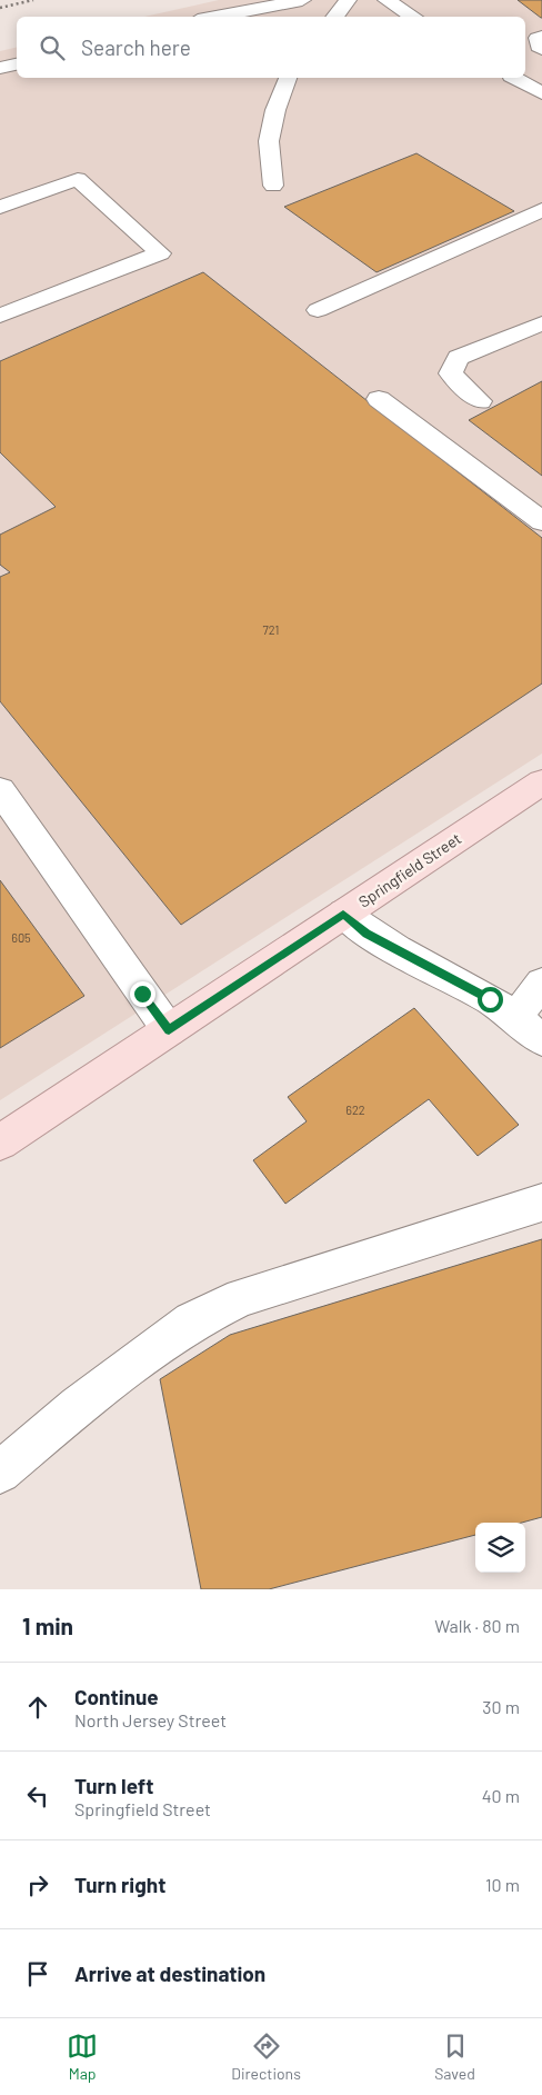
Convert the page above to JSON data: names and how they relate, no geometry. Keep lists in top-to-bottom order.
{
  "streets": {
    "main road": ["Springfield Street"]
  },
  "house_numbers": ["721", "605", "622"],
  "page": {
    "search": "Search here",
    "heading": ["1 min", "Walk · 80 m"],
    "list": [
      ["Continue", "North Jersey Street", "30 m"],
      ["Turn left", "Springfield Street", "40 m"],
      ["Turn right", "10 m"],
      "Arrive at destination"
    ],
    "nav": ["Map", "Directions", "Saved"]
  }
}
